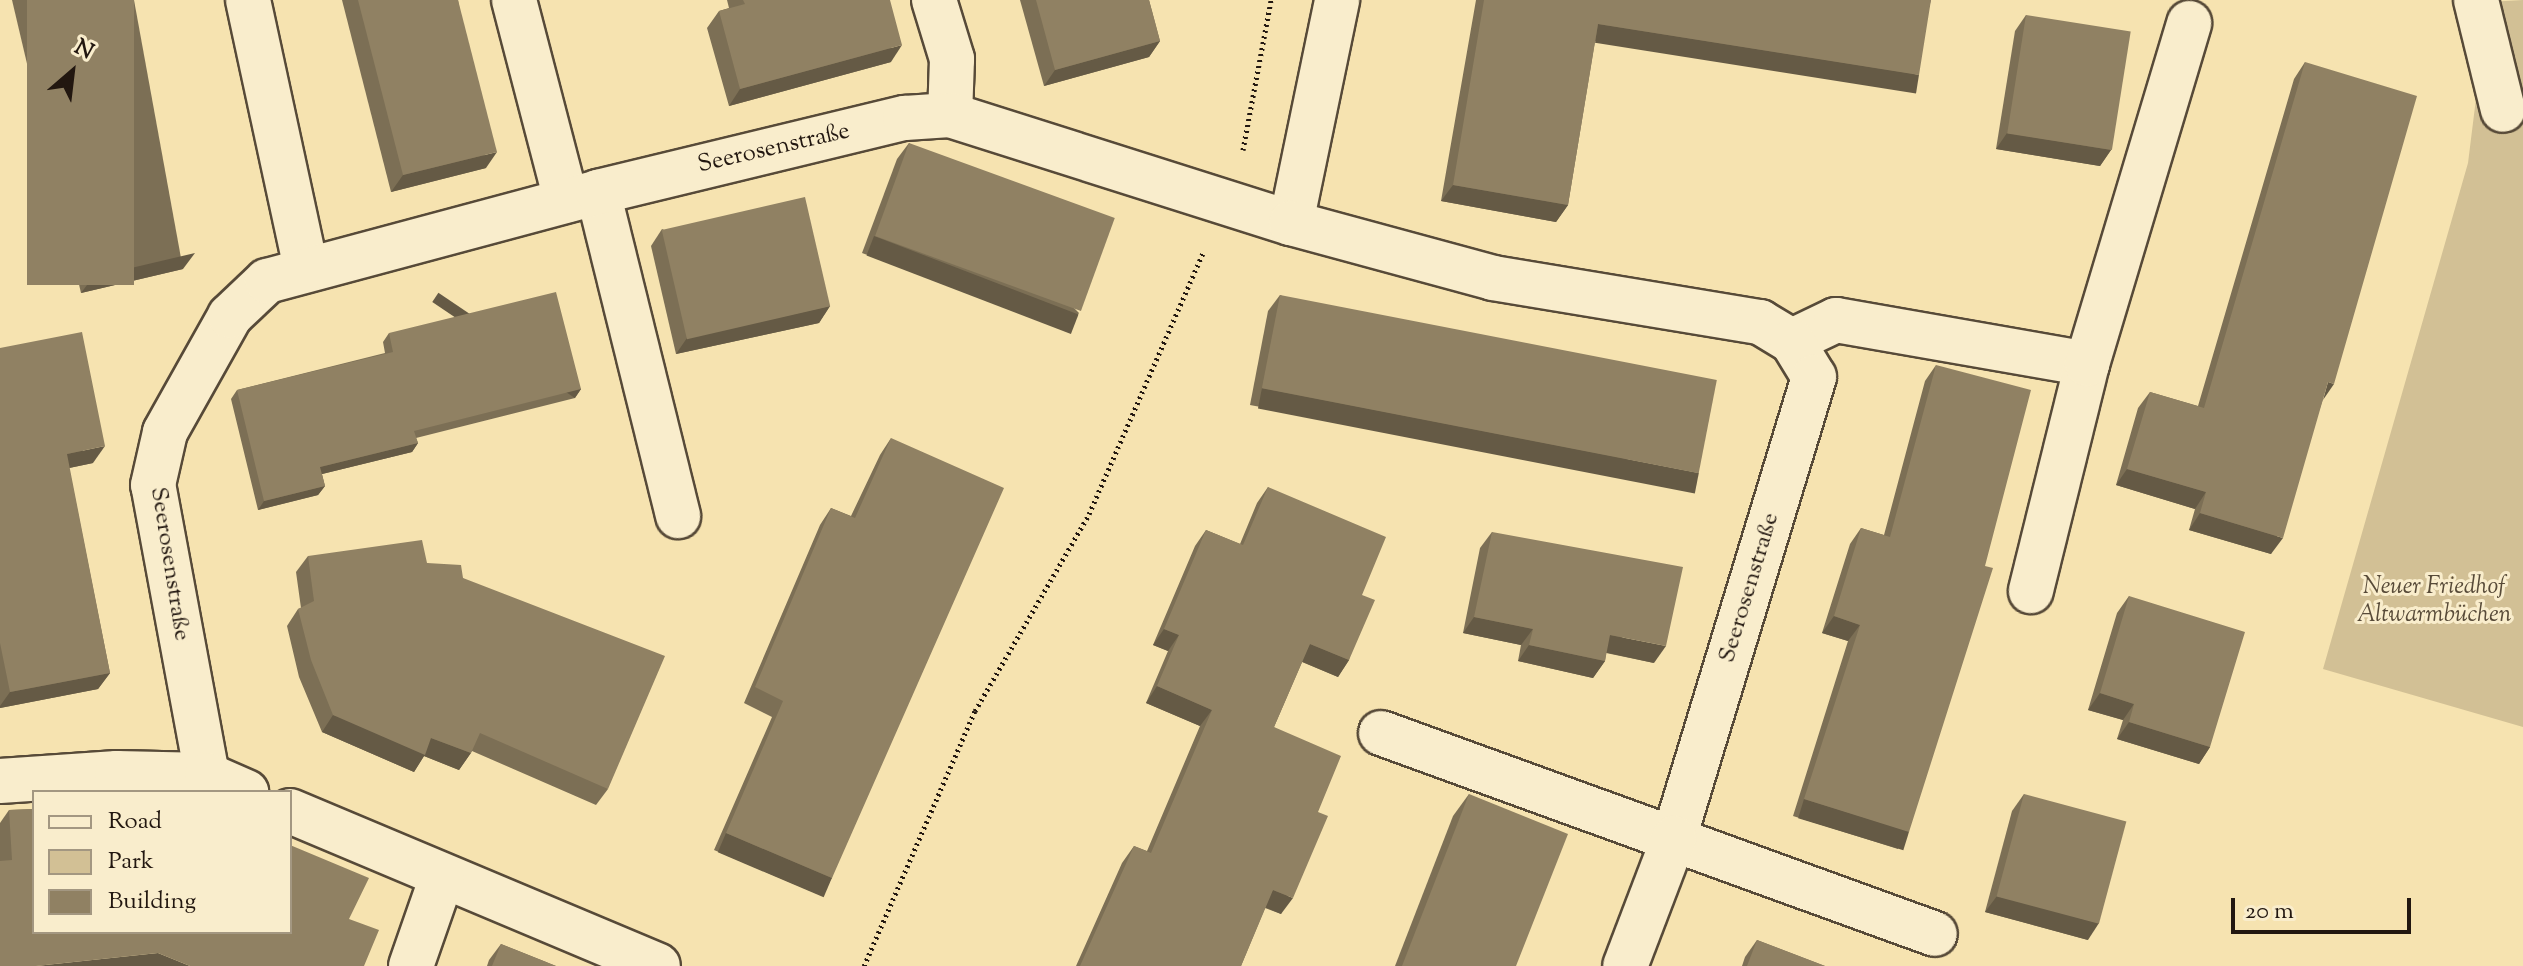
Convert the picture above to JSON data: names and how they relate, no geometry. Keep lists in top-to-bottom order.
{
  "streets": {
    "street": ["Seerosenstraße"]
  },
  "parks": ["Neuer Friedhof Altwarmbüchen"],
  "legend": ["Road", "Park", "Building"],
  "scale_bar": "20 m",
  "north": "top right"
}
